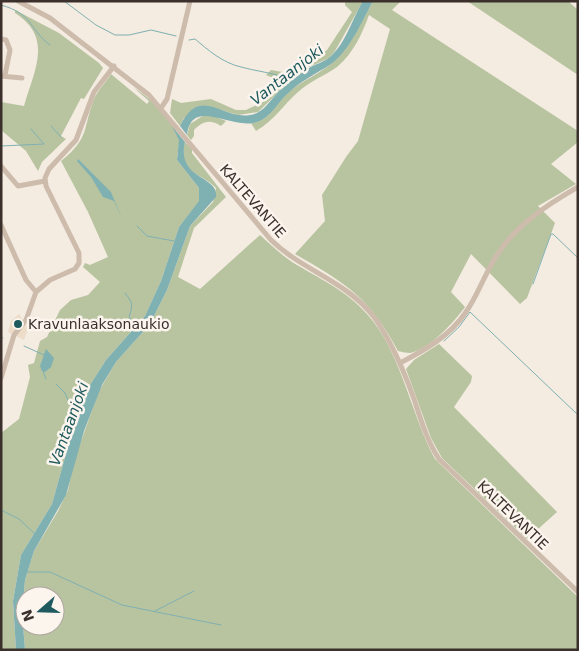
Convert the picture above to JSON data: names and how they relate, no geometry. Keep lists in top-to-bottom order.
{
  "streets": {
    "street": ["KALTEVANTIE"]
  },
  "water": ["Vantaanjoki"],
  "places": ["Kravunlaaksonaukio"],
  "north": "left"
}
